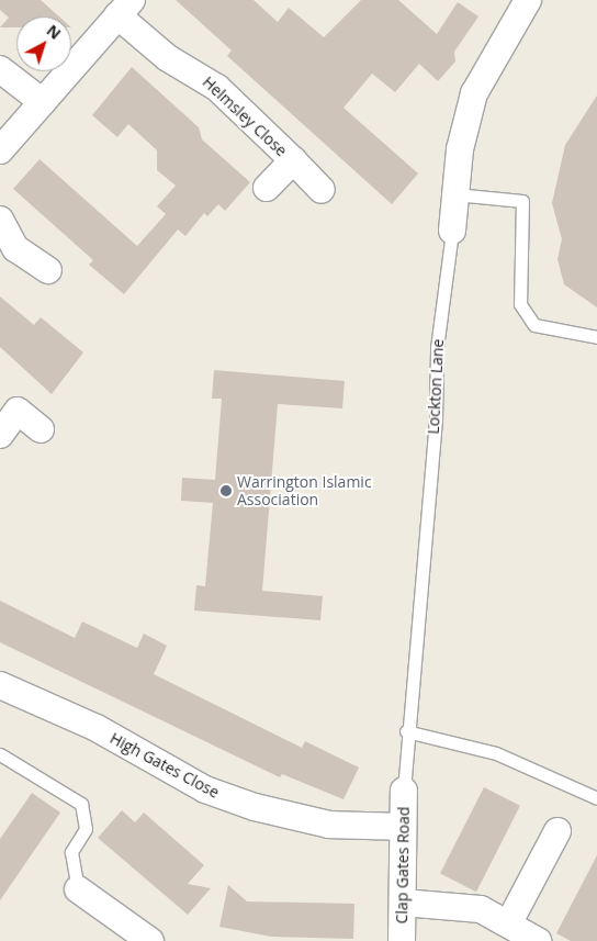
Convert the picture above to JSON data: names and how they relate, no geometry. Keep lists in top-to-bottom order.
{
  "streets": {
    "street": [
      "Helmsley Close",
      "Lockton Lane",
      "High Gates Close",
      "Clap Gates Road"
    ]
  },
  "crossings": [
    ["Lockton Lane", "Clap Gates Road"],
    ["High Gates Close", "Clap Gates Road"]
  ],
  "places": ["Warrington Islamic Association"],
  "north": "top right"
}
